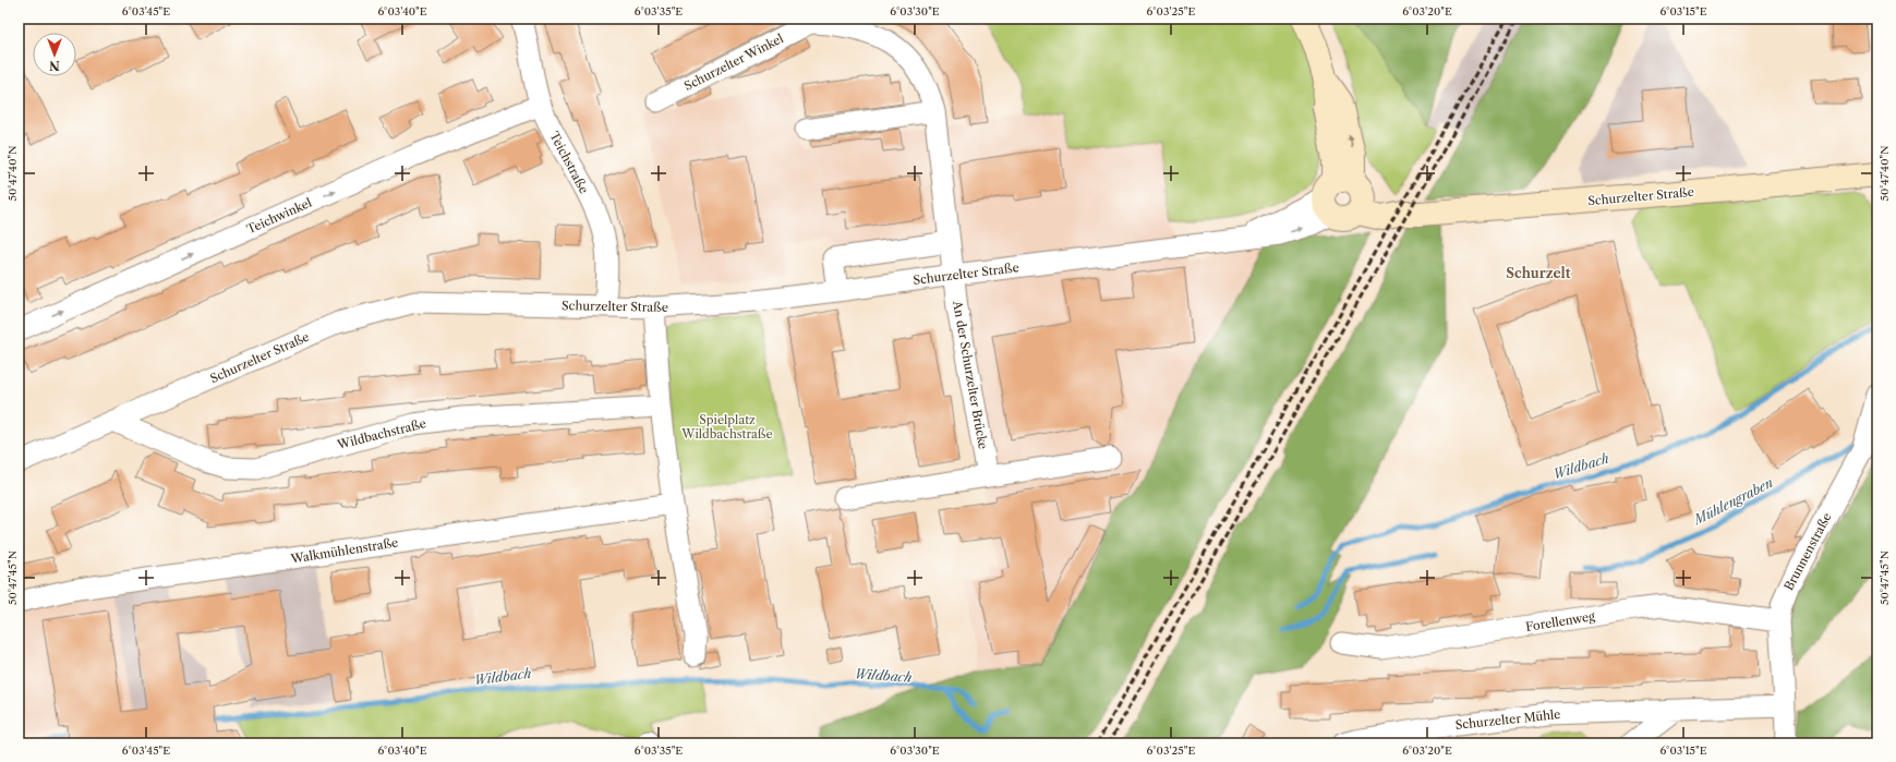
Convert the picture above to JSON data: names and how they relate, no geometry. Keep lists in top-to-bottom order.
{
  "streets": {
    "street": [
      "Schurzelter Winkel",
      "Teichstraße",
      "Schurzelter Straße",
      "Teichwinkel",
      "An der Schurzelter Brücke",
      "Wildbachstraße",
      "Walkmühlenstraße",
      "Brunnenstraße",
      "Forellenweg",
      "Schurzelter Mühle"
    ]
  },
  "crossings": [
    ["Schurzelter Winkel", "Schurzelter Straße"],
    ["Schurzelter Winkel", "An der Schurzelter Brücke"],
    ["Teichstraße", "Schurzelter Straße"],
    ["Teichstraße", "Teichwinkel"],
    ["Schurzelter Straße", "An der Schurzelter Brücke"],
    ["Schurzelter Straße", "Wildbachstraße"],
    ["Brunnenstraße", "Forellenweg"],
    ["Brunnenstraße", "Schurzelter Mühle"]
  ],
  "one_way": ["Teichwinkel"],
  "districts": ["Schurzelt"],
  "water": ["Wildbach", "Mühlengraben"],
  "parks": ["Spielplatz Wildbachstraße"],
  "north": "bottom",
  "coordinates": [
    "6°03'45\"E",
    "6°03'40\"E",
    "6°03'35\"E",
    "6°03'30\"E",
    "6°03'25\"E",
    "6°03'20\"E",
    "6°03'15\"E",
    "50°47'40\"N",
    "50°47'45\"N"
  ]
}
